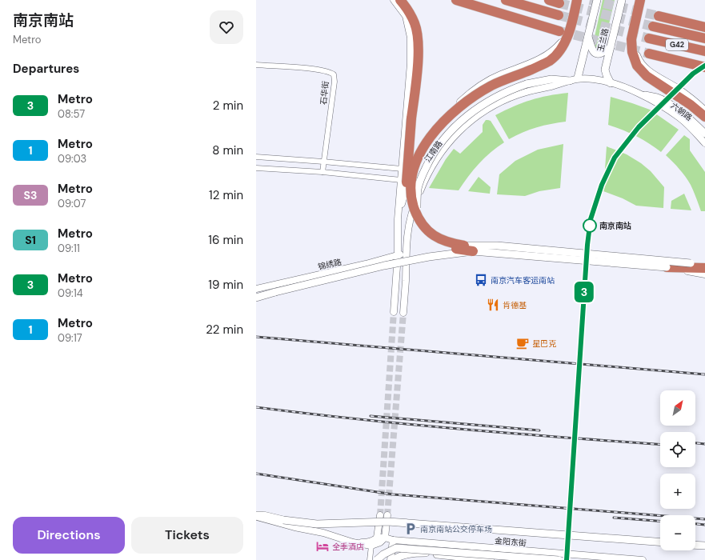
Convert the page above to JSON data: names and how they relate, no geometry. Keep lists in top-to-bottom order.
{
  "streets": {
    "highway": ["G42"],
    "main road": ["玉兰路"],
    "street": [
      "石华街",
      "六朝路",
      "江南路",
      "锦绣路",
      "金阳东街"
    ]
  },
  "crossings": [
    ["玉兰路", "六朝路"],
    ["玉兰路", "江南路"],
    ["六朝路", "江南路"],
    ["江南路", "锦绣路"]
  ],
  "places": {
    "other": ["南京南站"],
    "bus stop": ["南京汽车客运南站"],
    "restaurant": ["肯德基"],
    "cafe": ["星巴克"],
    "parking": ["南京南站公交停车场"],
    "hotel": ["全季酒店"]
  },
  "lines": ["metro line 3"],
  "north": "top right",
  "page": {
    "heading": [
      ["南京南站", "Metro"],
      "Departures"
    ],
    "on_map": "3",
    "list": [
      {
        "mark": "3",
        "name": "Metro",
        "note": "08:57",
        "value": "2 min"
      },
      {
        "mark": "1",
        "name": "Metro",
        "note": "09:03",
        "value": "8 min"
      },
      {
        "mark": "S3",
        "name": "Metro",
        "note": "09:07",
        "value": "12 min"
      },
      {
        "mark": "S1",
        "name": "Metro",
        "note": "09:11",
        "value": "16 min"
      },
      {
        "mark": "3",
        "name": "Metro",
        "note": "09:14",
        "value": "19 min"
      },
      {
        "mark": "1",
        "name": "Metro",
        "note": "09:17",
        "value": "22 min"
      }
    ],
    "map_buttons": ["+", "−"],
    "buttons": ["Directions", "Tickets"]
  }
}
